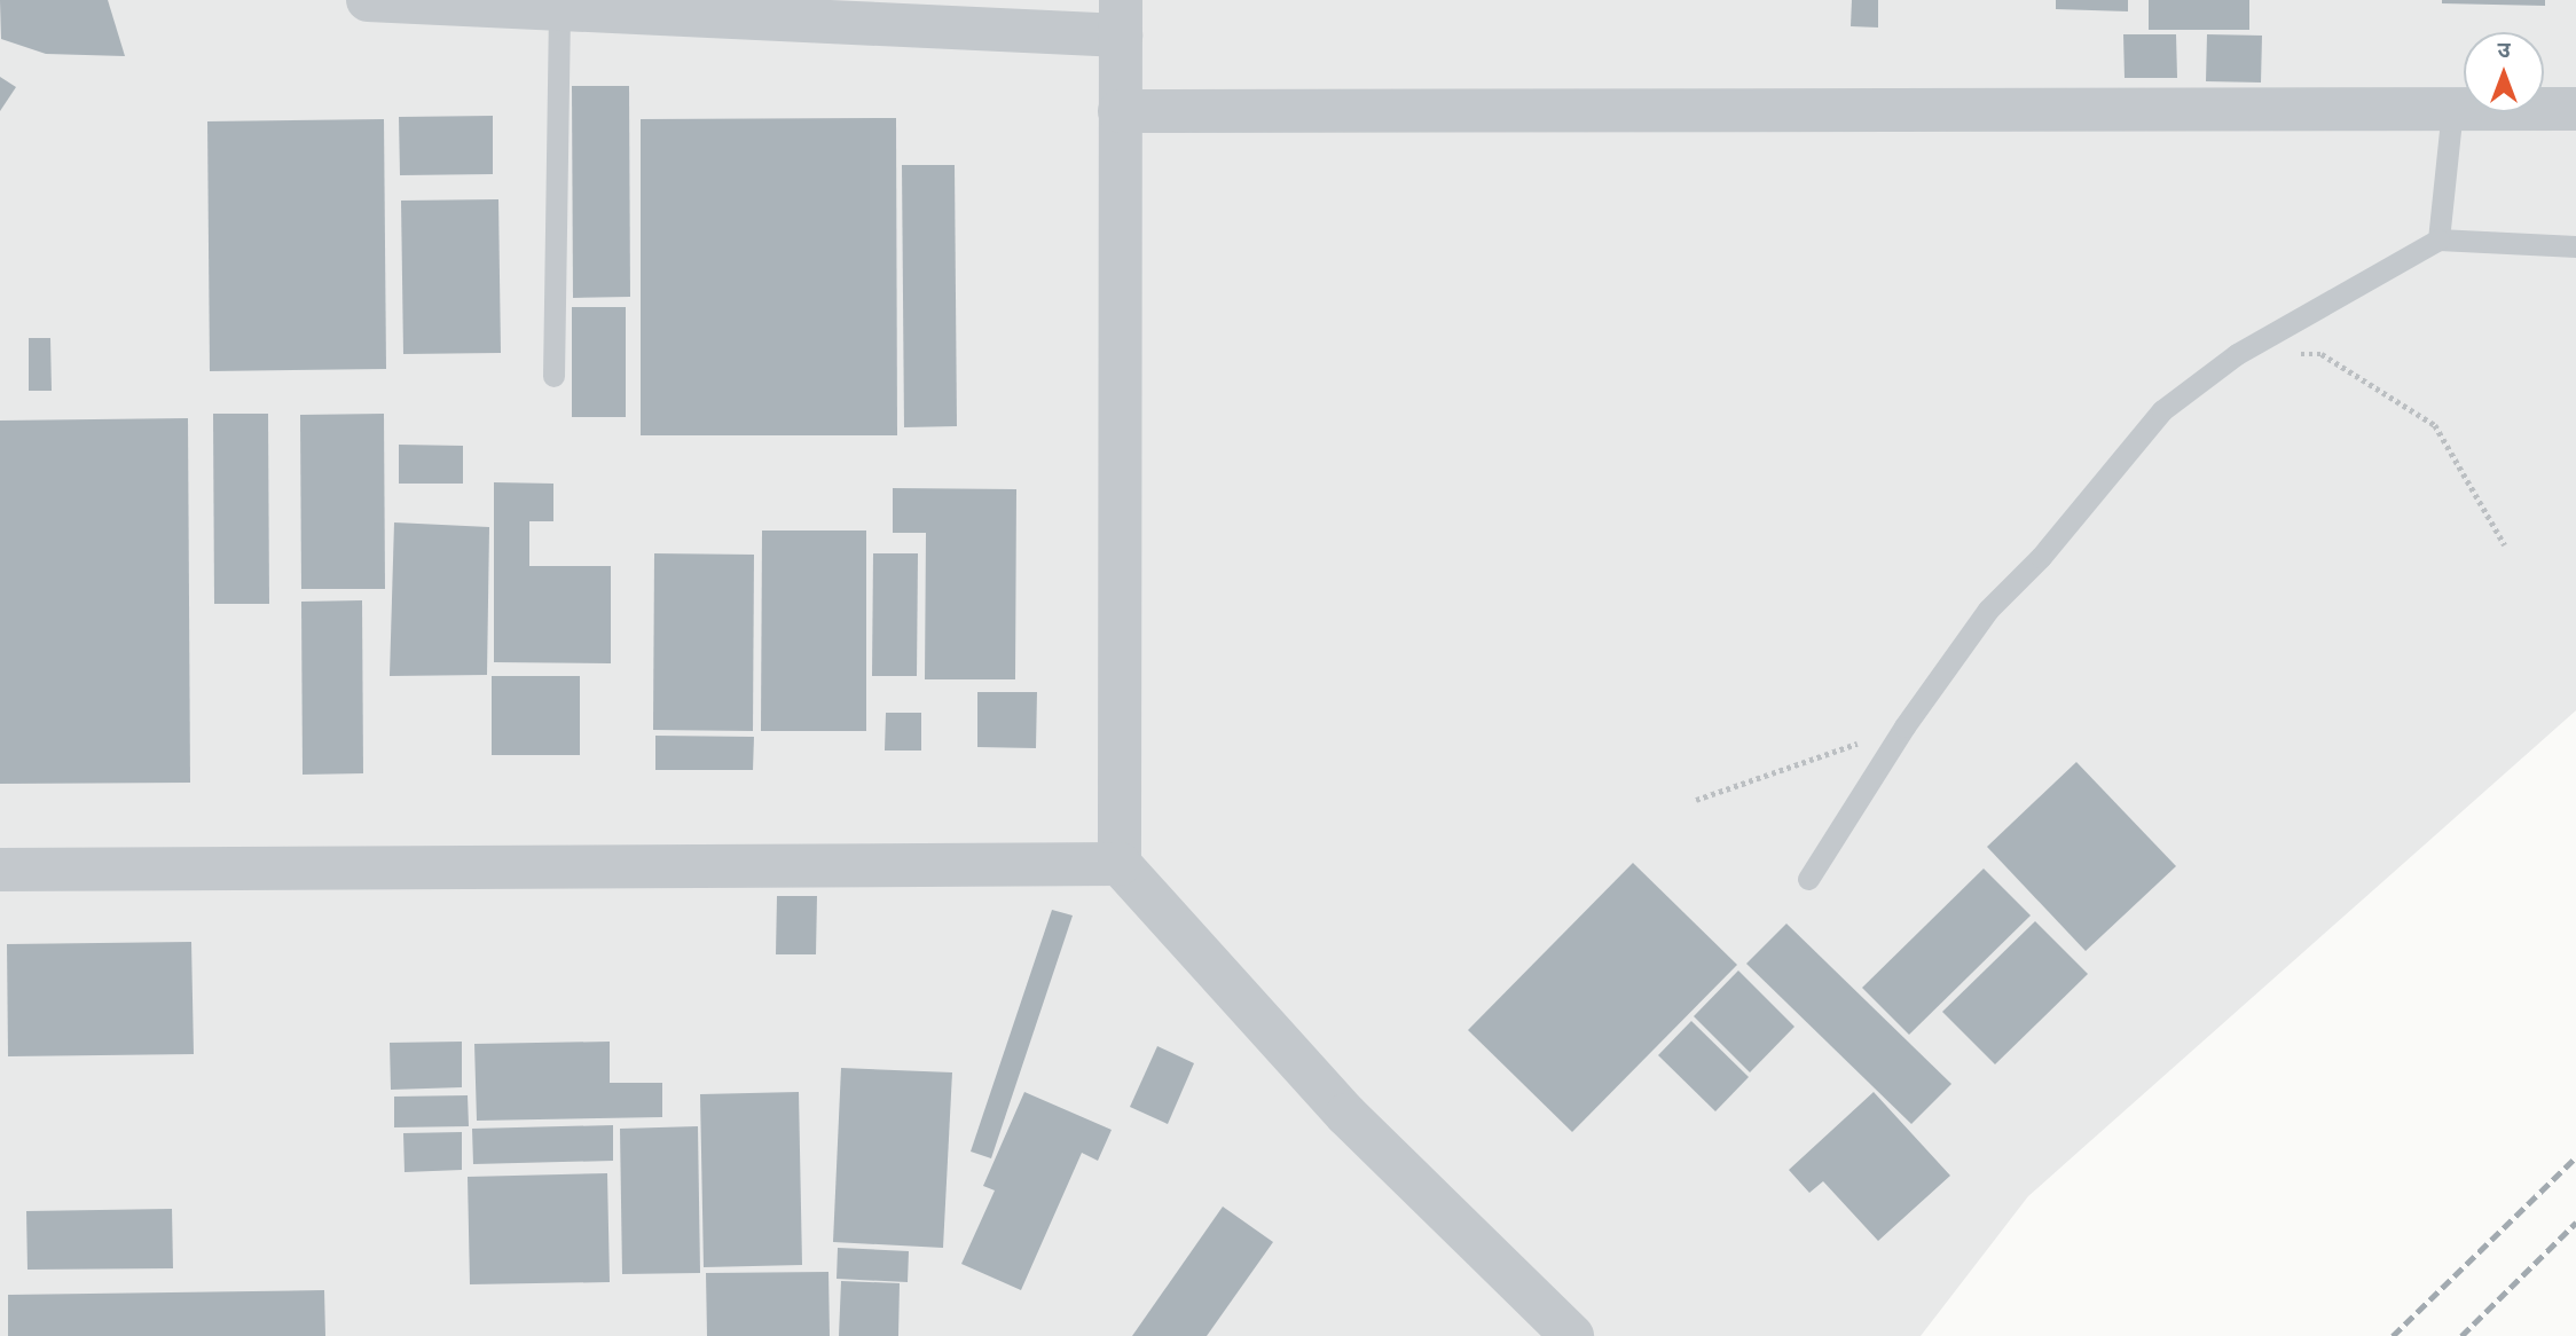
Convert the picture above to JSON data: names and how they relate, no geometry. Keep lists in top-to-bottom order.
{
  "north": "top"
}
